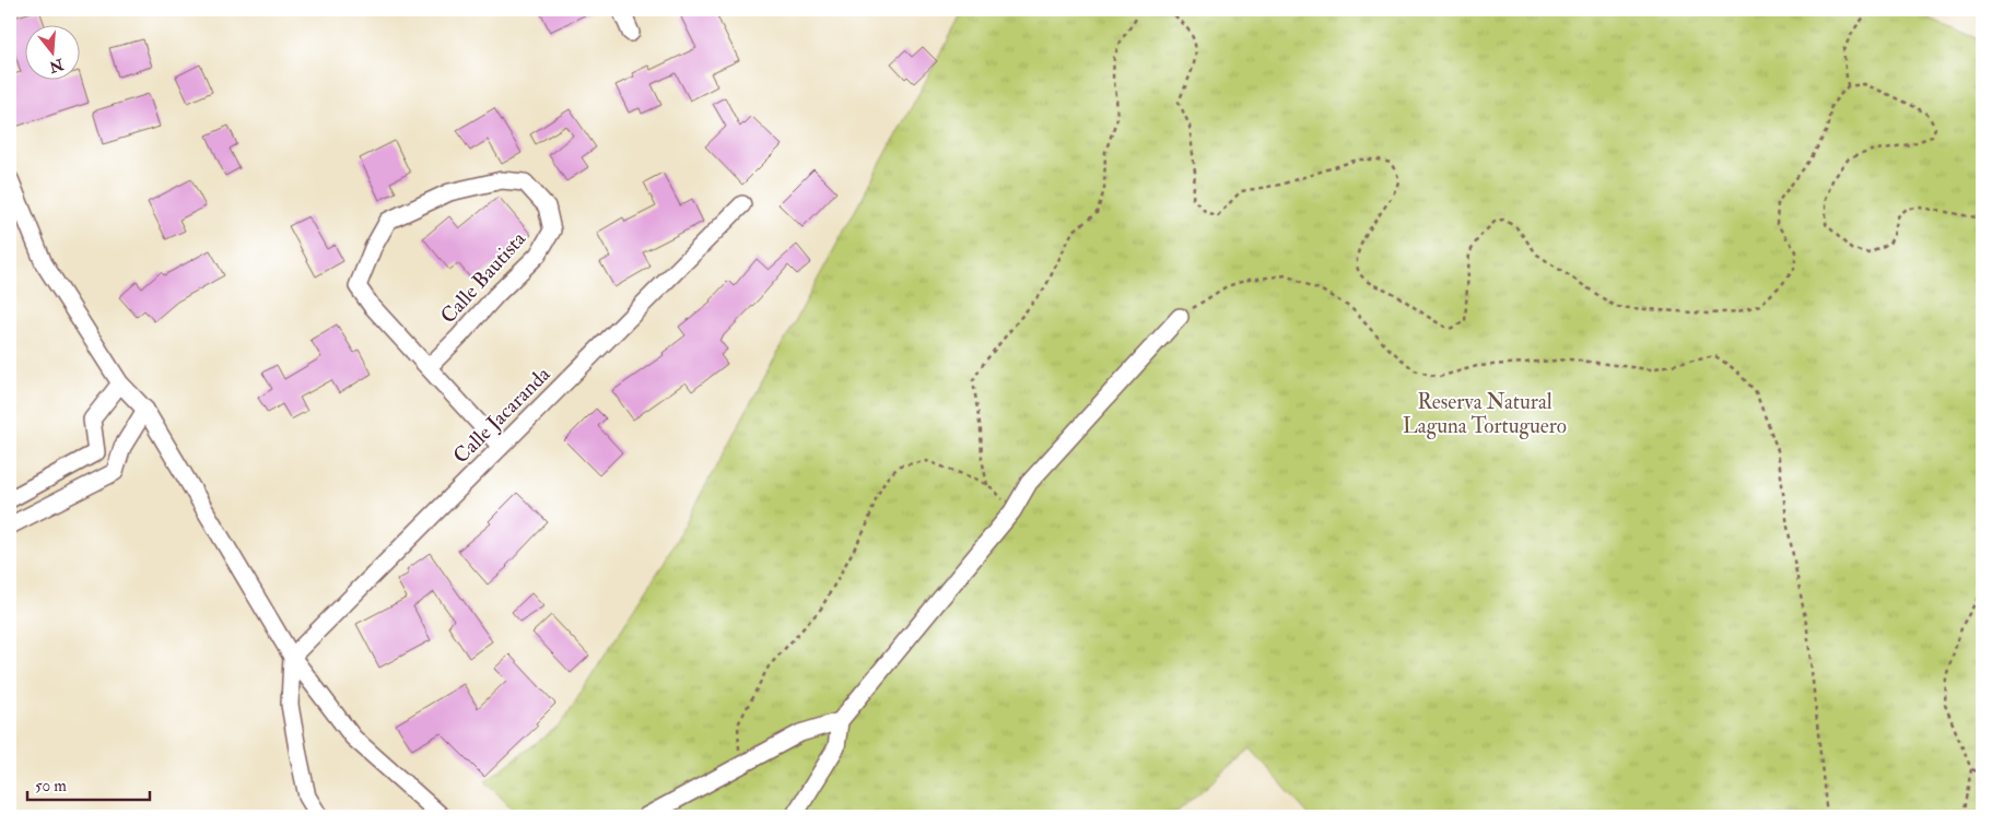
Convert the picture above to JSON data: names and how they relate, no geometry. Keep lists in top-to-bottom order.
{
  "streets": {
    "street": ["Calle Bautista", "Calle Jacaranda"]
  },
  "crossings": [
    ["Calle Bautista", "Calle Jacaranda"]
  ],
  "parks": ["Reserva Natural Laguna Tortuguero"],
  "scale_bar": "50 m",
  "north": "bottom"
}
